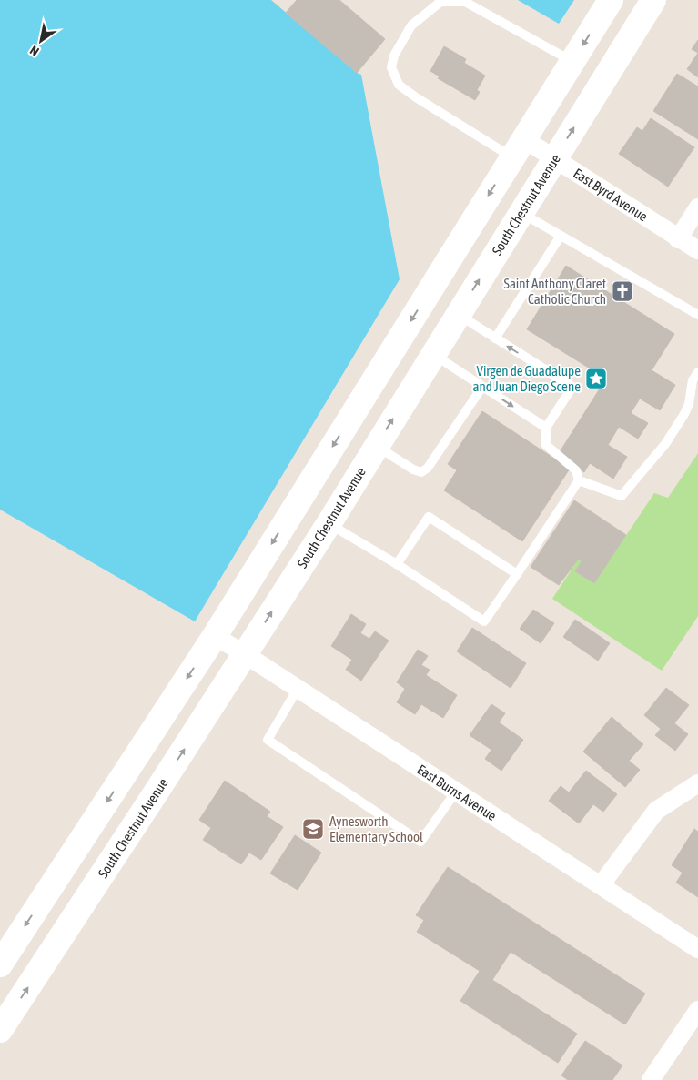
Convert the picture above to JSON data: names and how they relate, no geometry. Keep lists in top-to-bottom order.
{
  "streets": {
    "main road": ["South Chestnut Avenue"],
    "street": ["East Byrd Avenue", "East Burns Avenue"]
  },
  "crossings": [
    ["East Byrd Avenue", "South Chestnut Avenue"],
    ["South Chestnut Avenue", "East Burns Avenue"]
  ],
  "places": {
    "church": ["Saint Anthony Claret Catholic Church"],
    "place": ["Virgen de Guadalupe and Juan Diego Scene"],
    "school or university": ["Aynesworth Elementary School"]
  },
  "north": "bottom left"
}
